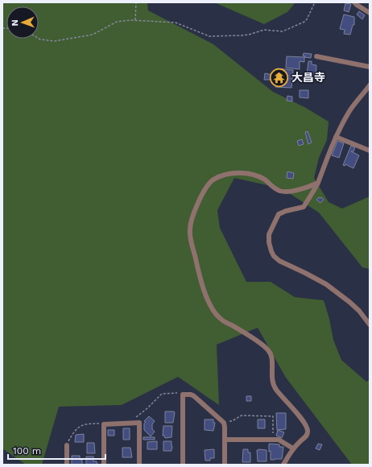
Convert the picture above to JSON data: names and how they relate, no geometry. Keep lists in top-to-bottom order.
{
  "places": {
    "temple": ["大昌寺"]
  },
  "scale_bar": "100 m",
  "north": "left"
}
